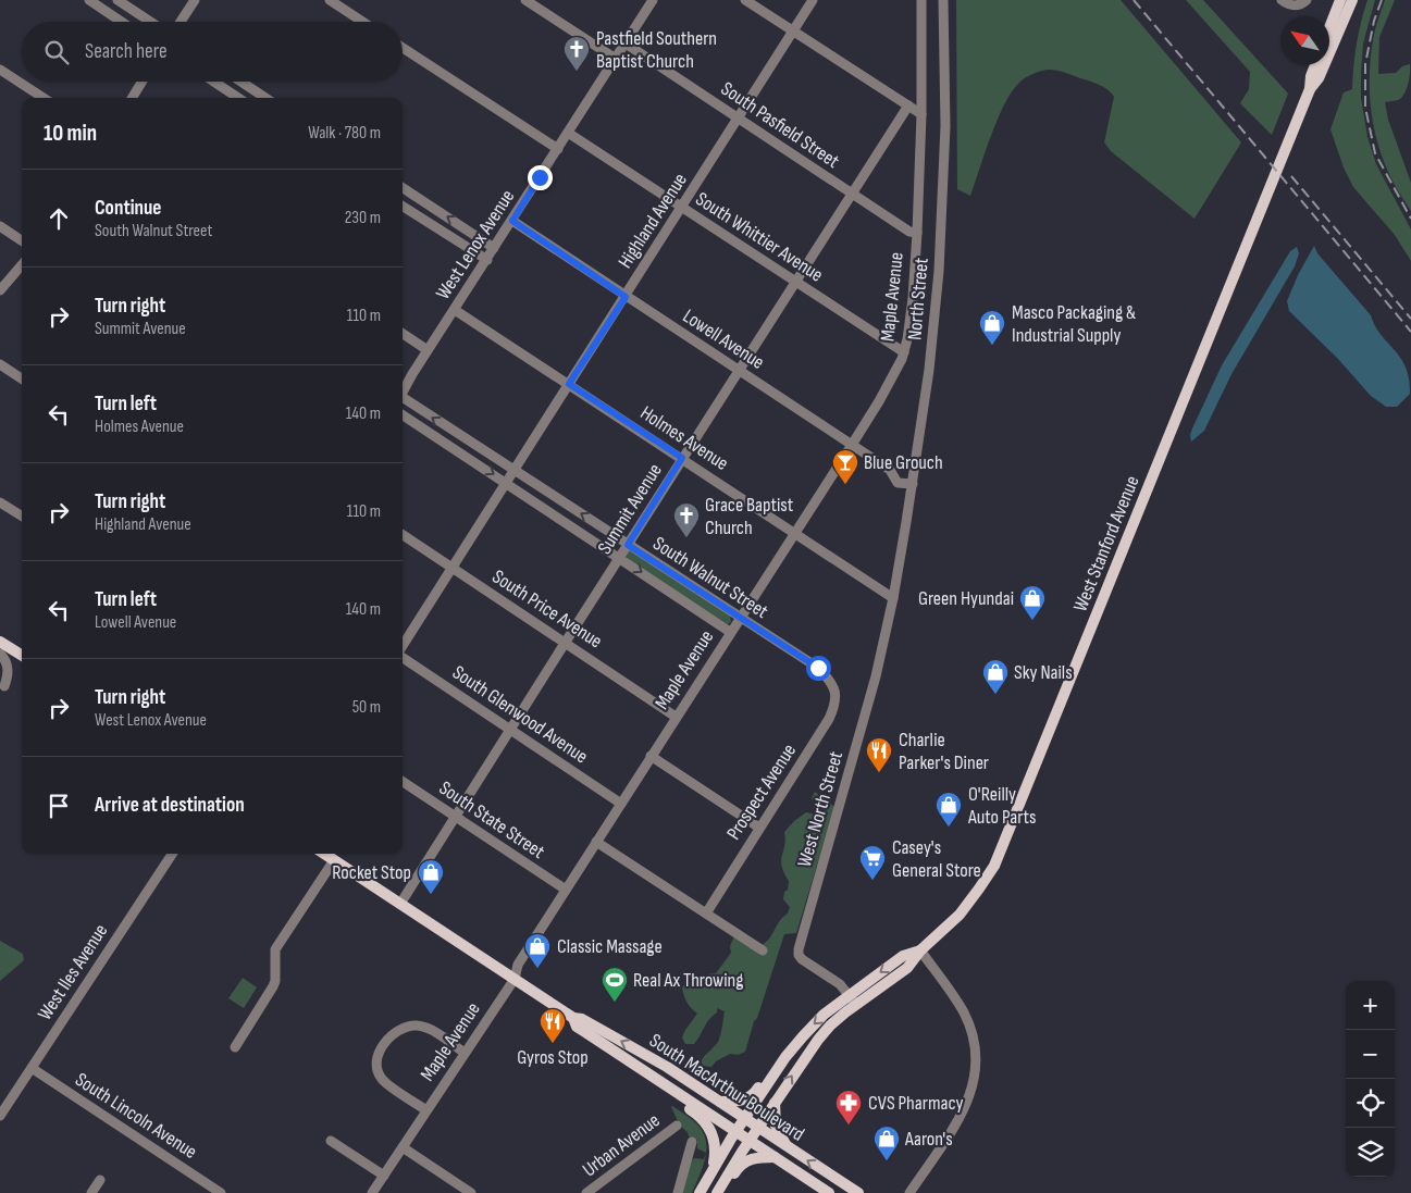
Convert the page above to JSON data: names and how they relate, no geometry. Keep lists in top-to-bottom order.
{
  "streets": {
    "main road": ["West Stanford Avenue", "South MacArthur Boulevard"],
    "street": [
      "South Pasfield Street",
      "Highland Avenue",
      "South Whittier Avenue",
      "West Lenox Avenue",
      "Maple Avenue",
      "North Street",
      "Lowell Avenue",
      "Holmes Avenue",
      "Summit Avenue",
      "South Walnut Street",
      "South Price Avenue",
      "South Glenwood Avenue",
      "Prospect Avenue",
      "West North Street",
      "South State Street",
      "West Iles Avenue",
      "South Lincoln Avenue",
      "Urban Avenue"
    ]
  },
  "crossings": [
    ["South Pasfield Street", "Highland Avenue"],
    ["South Pasfield Street", "West Lenox Avenue"],
    ["South Pasfield Street", "Maple Avenue"],
    ["South Pasfield Street", "Summit Avenue"],
    ["Highland Avenue", "South Whittier Avenue"],
    ["Highland Avenue", "Lowell Avenue"],
    ["Highland Avenue", "Holmes Avenue"],
    ["Highland Avenue", "South Walnut Street"],
    ["Highland Avenue", "South Price Avenue"],
    ["South Whittier Avenue", "West Lenox Avenue"],
    ["South Whittier Avenue", "Maple Avenue"],
    ["South Whittier Avenue", "Summit Avenue"],
    ["West Lenox Avenue", "Lowell Avenue"],
    ["West Lenox Avenue", "Holmes Avenue"],
    ["Maple Avenue", "Lowell Avenue"],
    ["Maple Avenue", "Holmes Avenue"],
    ["Maple Avenue", "South Walnut Street"],
    ["Maple Avenue", "South Price Avenue"],
    ["Maple Avenue", "South Glenwood Avenue"],
    ["Maple Avenue", "South State Street"],
    ["Maple Avenue", "South MacArthur Boulevard"],
    ["North Street", "Lowell Avenue"],
    ["North Street", "Holmes Avenue"],
    ["North Street", "West North Street"],
    ["Lowell Avenue", "Summit Avenue"],
    ["Holmes Avenue", "Summit Avenue"],
    ["Holmes Avenue", "West North Street"],
    ["Summit Avenue", "South Walnut Street"],
    ["Summit Avenue", "South Price Avenue"],
    ["Summit Avenue", "South Glenwood Avenue"],
    ["Summit Avenue", "South State Street"],
    ["Summit Avenue", "South MacArthur Boulevard"],
    ["West Stanford Avenue", "West North Street"],
    ["West Stanford Avenue", "South MacArthur Boulevard"],
    ["South Walnut Street", "Prospect Avenue"],
    ["West Iles Avenue", "South Lincoln Avenue"]
  ],
  "places": {
    "church": ["Pastfield Southern Baptist Church", "Grace Baptist Church"],
    "shop": [
      "Masco Packaging & Industrial Supply",
      "Green Hyundai",
      "Sky Nails",
      "O'Reilly Auto Parts",
      "Rocket Stop",
      "Classic Massage",
      "Aaron's"
    ],
    "bar": ["Blue Grouch"],
    "restaurant": ["Charlie Parker's Diner", "Gyros Stop"],
    "supermarket": ["Casey's General Store"],
    "sports": ["Real Ax Throwing"],
    "pharmacy": ["CVS Pharmacy"]
  },
  "north": "top left",
  "page": {
    "search": "Search here",
    "heading": ["10 min", "Walk · 780 m"],
    "list": [
      ["Continue", "South Walnut Street", "230 m"],
      ["Turn right", "Summit Avenue", "110 m"],
      ["Turn left", "Holmes Avenue", "140 m"],
      ["Turn right", "Highland Avenue", "110 m"],
      ["Turn left", "Lowell Avenue", "140 m"],
      ["Turn right", "West Lenox Avenue", "50 m"],
      "Arrive at destination"
    ],
    "map_buttons": ["+", "−"]
  }
}
